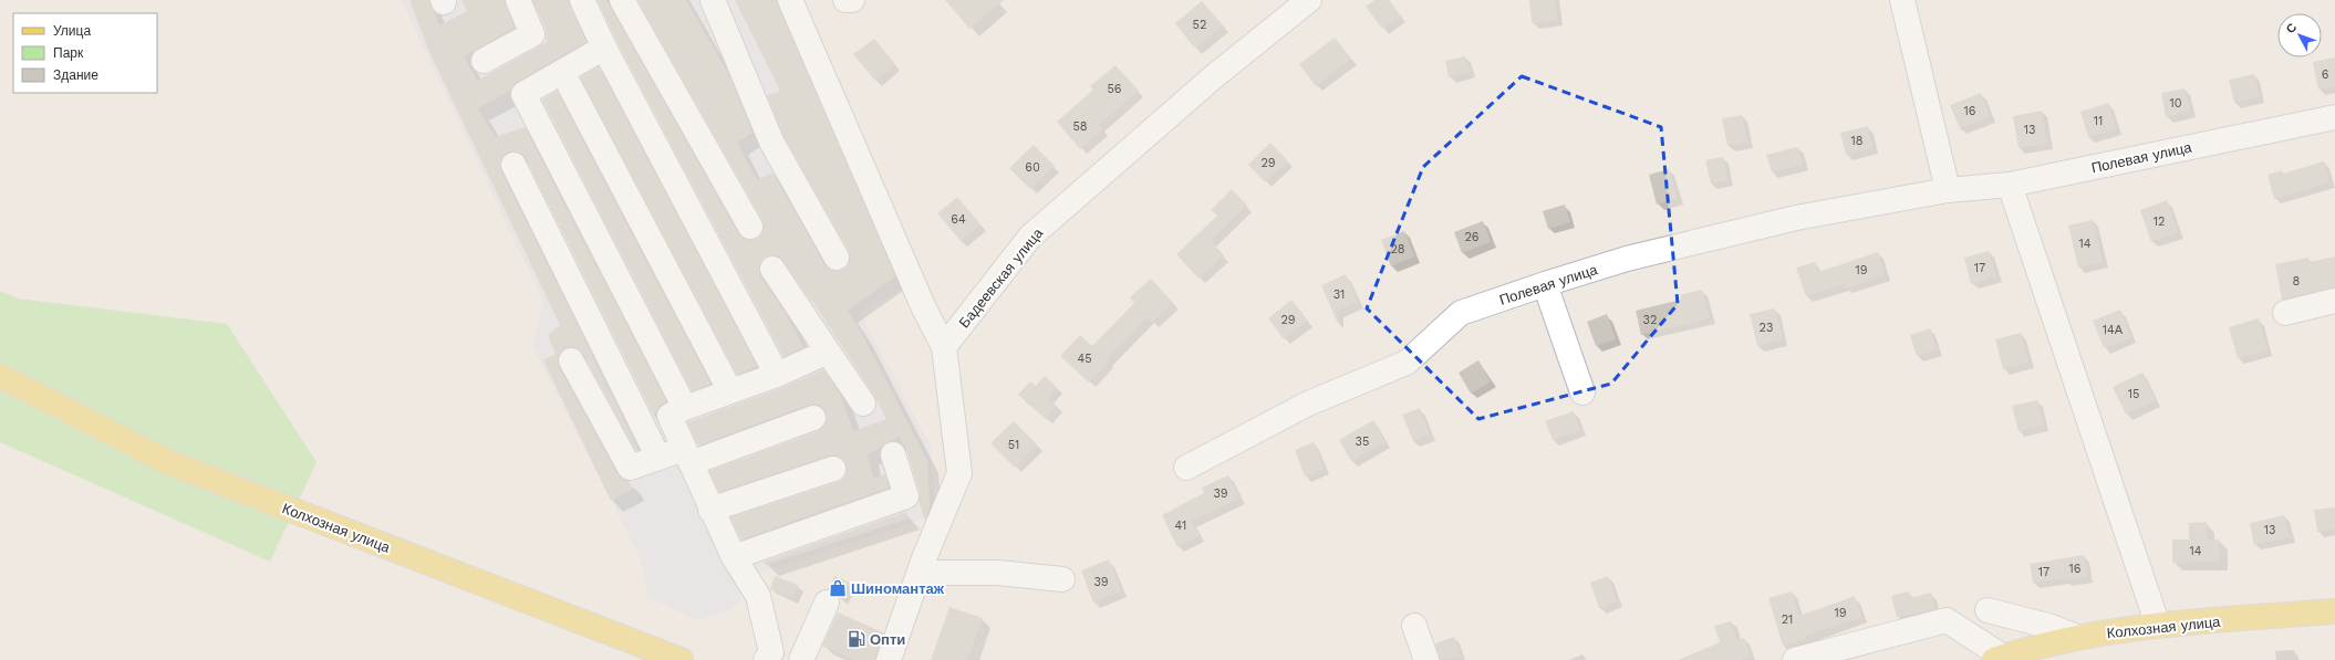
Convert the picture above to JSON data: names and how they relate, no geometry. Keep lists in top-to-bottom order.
{
  "streets": {
    "main road": ["Колхозная улица"],
    "street": ["Полевая улица", "Бадеевская улица"]
  },
  "places": {
    "shop": ["Шиномантаж"],
    "fuel station": ["Опти"]
  },
  "house_numbers": [
    "52",
    "6",
    "56",
    "10",
    "16",
    "11",
    "58",
    "13",
    "18",
    "29",
    "60",
    "64",
    "12",
    "26",
    "14",
    "28",
    "17",
    "19",
    "8",
    "31",
    "29",
    "32",
    "23",
    "14А",
    "45",
    "15",
    "35",
    "51",
    "39",
    "41",
    "13",
    "14",
    "16",
    "17",
    "39",
    "19",
    "21"
  ],
  "legend": ["Улица", "Парк", "Здание"],
  "north": "top left"
}
